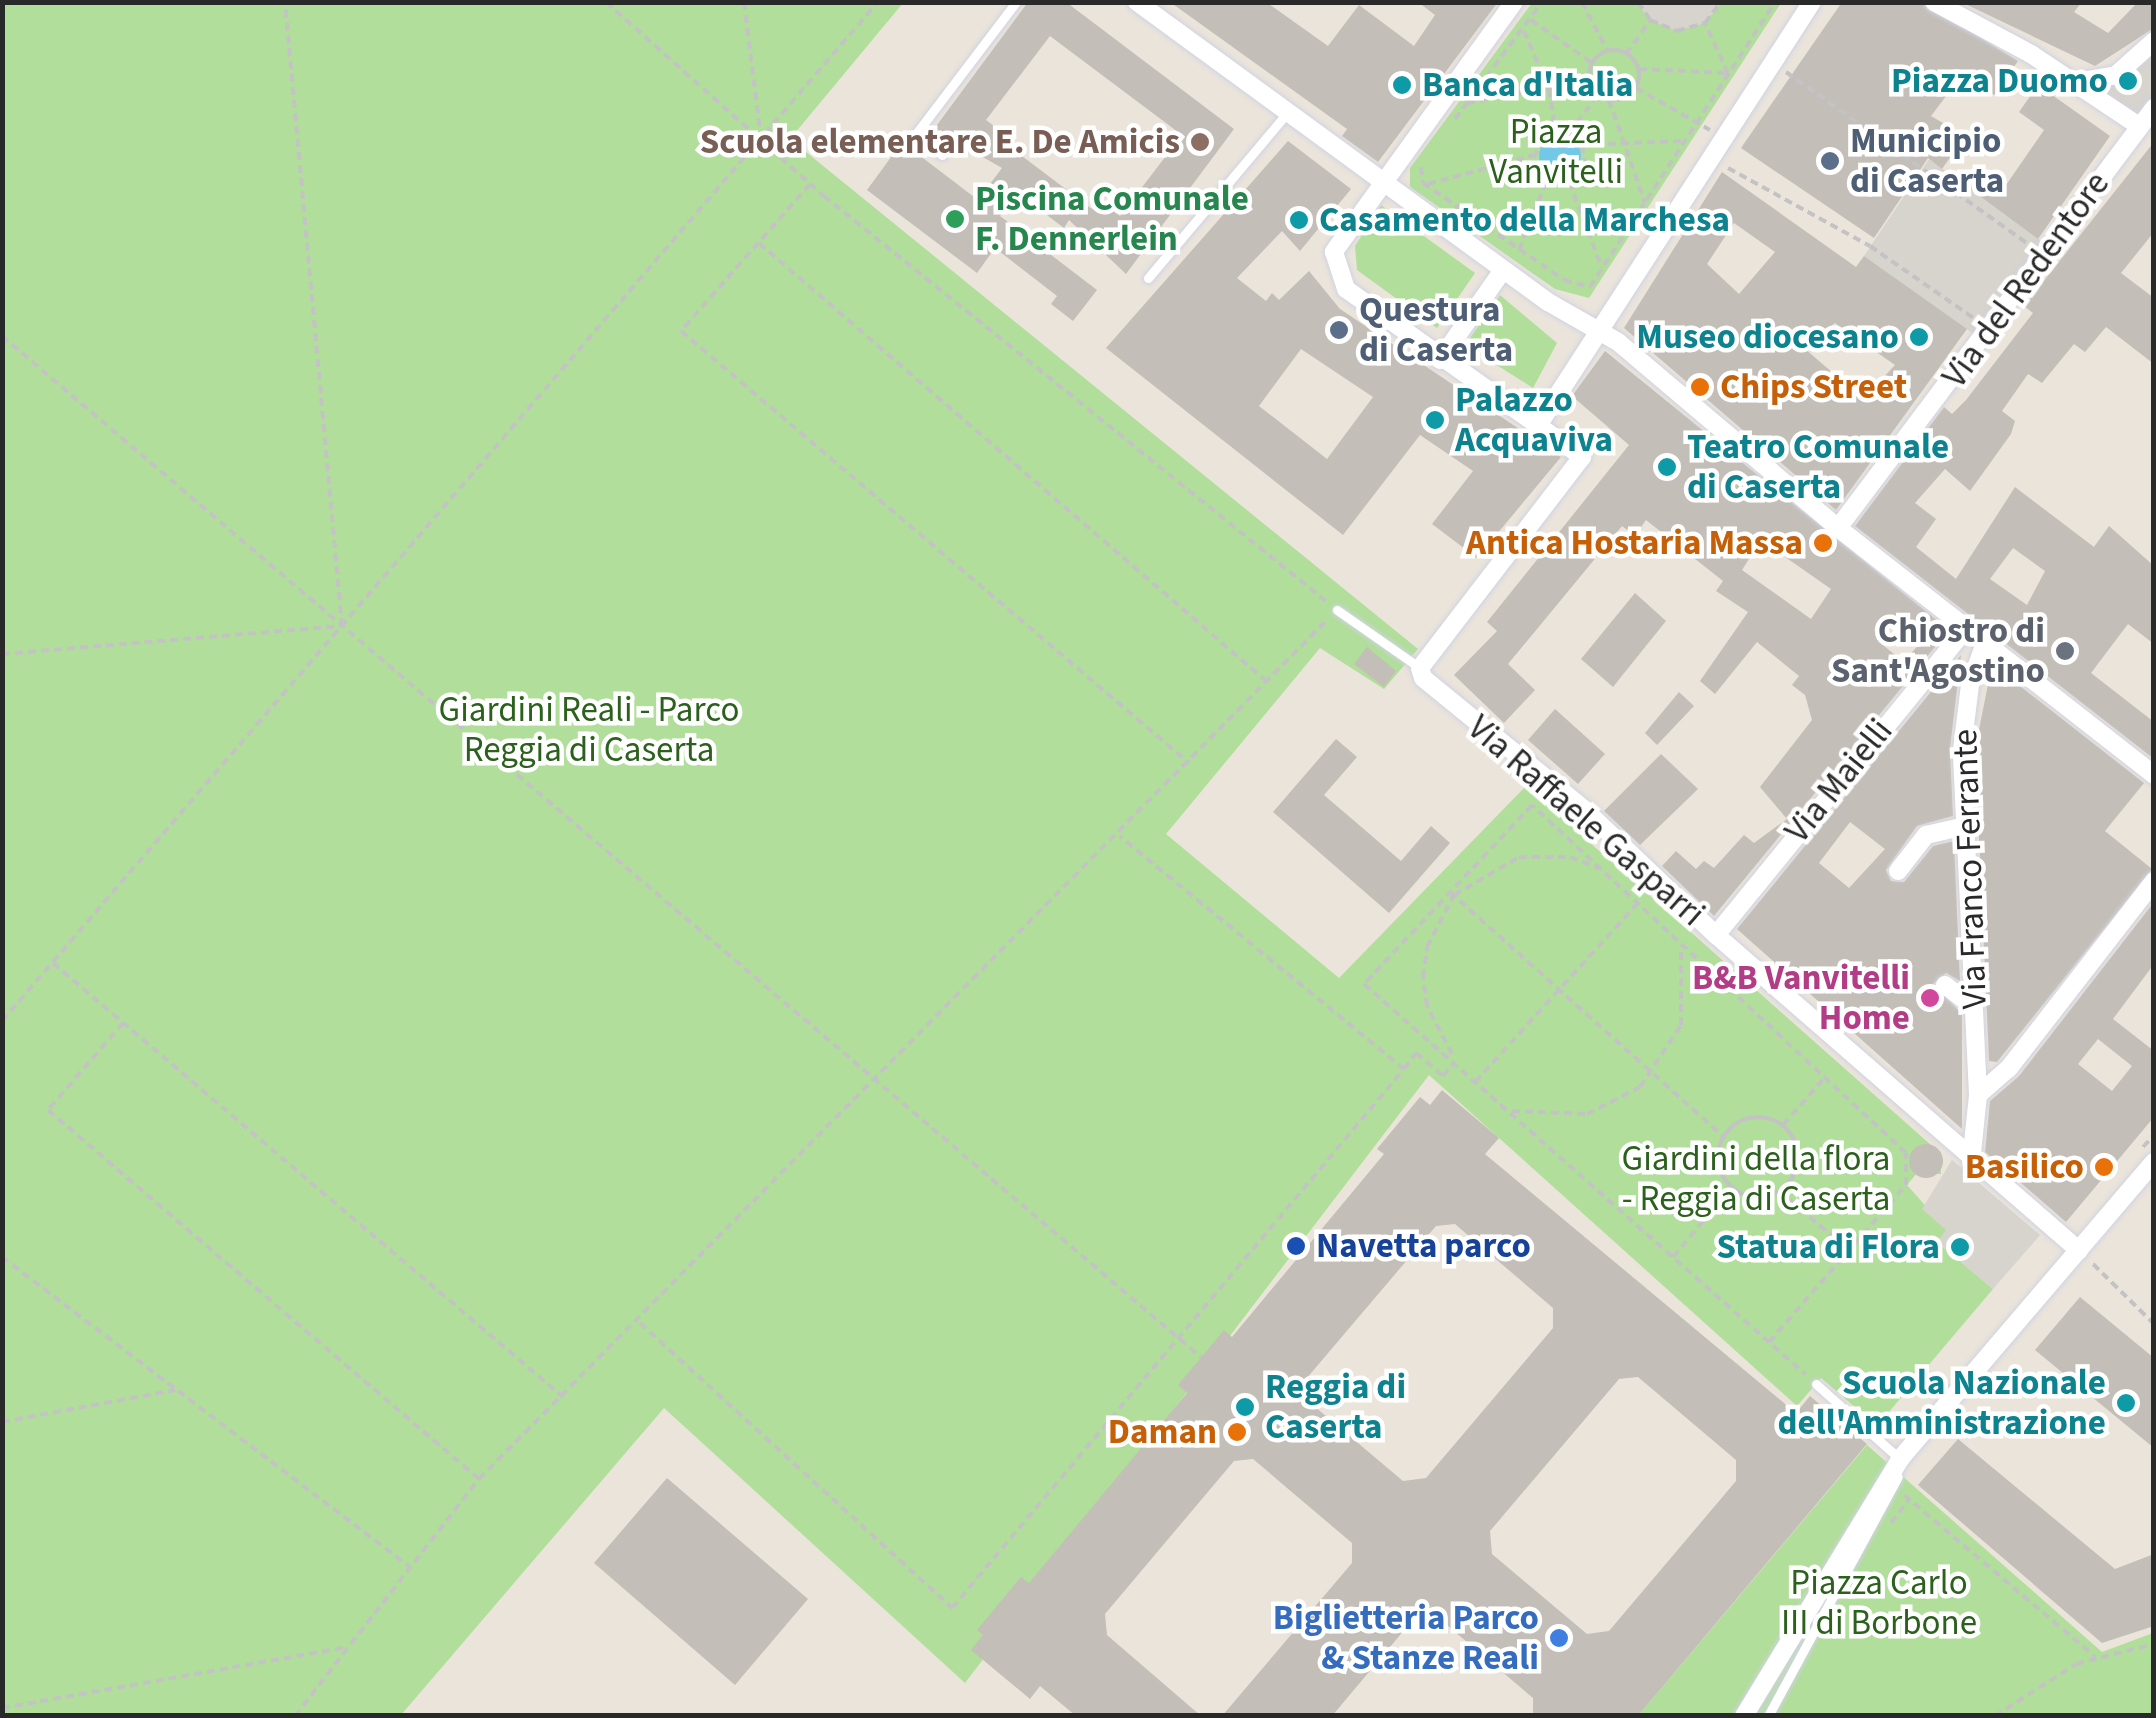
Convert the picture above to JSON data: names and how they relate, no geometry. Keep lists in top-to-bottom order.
{
  "streets": {
    "street": [
      "Via del Redentore",
      "Via Maielli",
      "Via Raffaele Gasparri",
      "Via Franco Ferrante"
    ]
  },
  "crossings": [
    ["Via Maielli", "Via Raffaele Gasparri"],
    ["Via Raffaele Gasparri", "Via Franco Ferrante"]
  ],
  "parks": [
    "Piazza Vanvitelli",
    "Giardini Reali - Parco Reggia di Caserta",
    "Giardini della flora - Reggia di Caserta",
    "Piazza Carlo III di Borbone"
  ],
  "places": [
    "Piazza Duomo",
    "Banca d'Italia",
    "Scuola elementare E. De Amicis",
    "Municipio di Caserta",
    "Piscina Comunale F. Dennerlein",
    "Casamento della Marchesa",
    "Questura di Caserta",
    "Museo diocesano",
    "Chips Street",
    "Palazzo Acquaviva",
    "Teatro Comunale di Caserta",
    "Antica Hostaria Massa",
    "Chiostro di Sant'Agostino",
    "B&B Vanvitelli Home",
    "Basilico",
    "Navetta parco",
    "Statua di Flora",
    "Scuola Nazionale dell'Amministrazione",
    "Reggia di Caserta",
    "Daman",
    "Biglietteria Parco & Stanze Reali"
  ]
}
